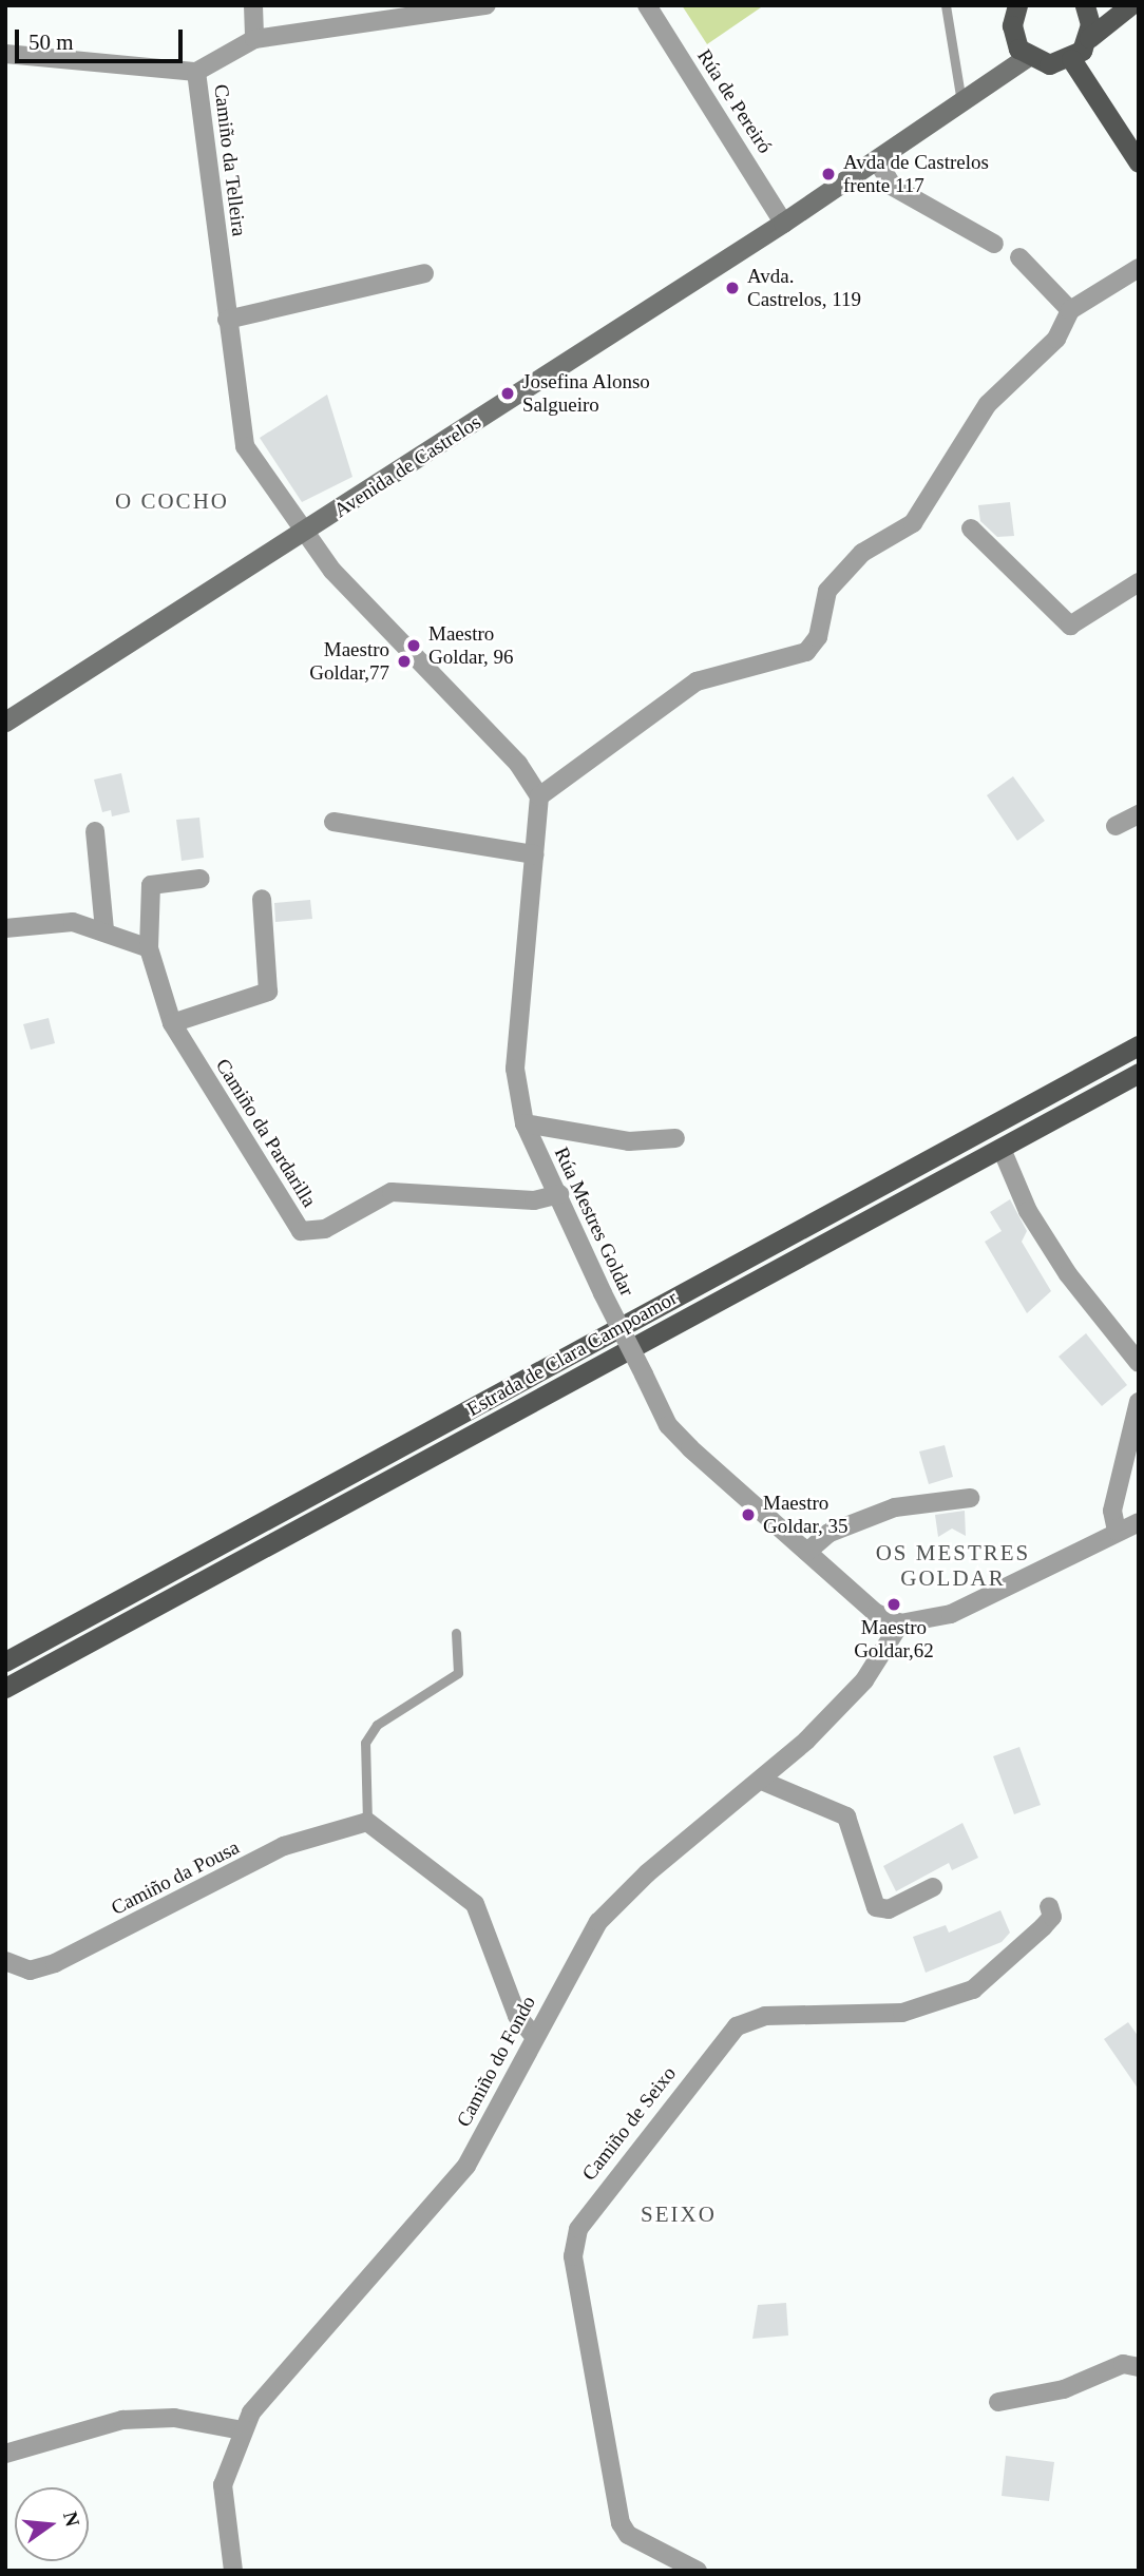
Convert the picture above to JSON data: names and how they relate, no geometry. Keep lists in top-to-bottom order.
{
  "streets": {
    "main road": ["Avenida de Castrelos", "Estrada de Clara Campoamor"],
    "street": [
      "Rúa de Pereiró",
      "Camiño da Telleira",
      "Camiño da Pardarilla",
      "Rúa Mestres Goldar",
      "Camiño da Pousa",
      "Camiño do Fondo",
      "Camiño de Seixo"
    ]
  },
  "crossings": [
    ["Rúa de Pereiró", "Avenida de Castrelos"],
    ["Camiño da Telleira", "Avenida de Castrelos"],
    ["Camiño da Pardarilla", "Rúa Mestres Goldar"],
    ["Rúa Mestres Goldar", "Camiño do Fondo"]
  ],
  "districts": ["O COCHO", "OS MESTRES GOLDAR", "SEIXO"],
  "places": [
    "Avda de Castrelos frente 117",
    "Avda. Castrelos, 119",
    "Josefina Alonso Salgueiro",
    "Maestro Goldar, 96",
    "Maestro Goldar,77",
    "Maestro Goldar, 35",
    "Maestro Goldar,62"
  ],
  "scale_bar": "50 m",
  "north": "right"
}
